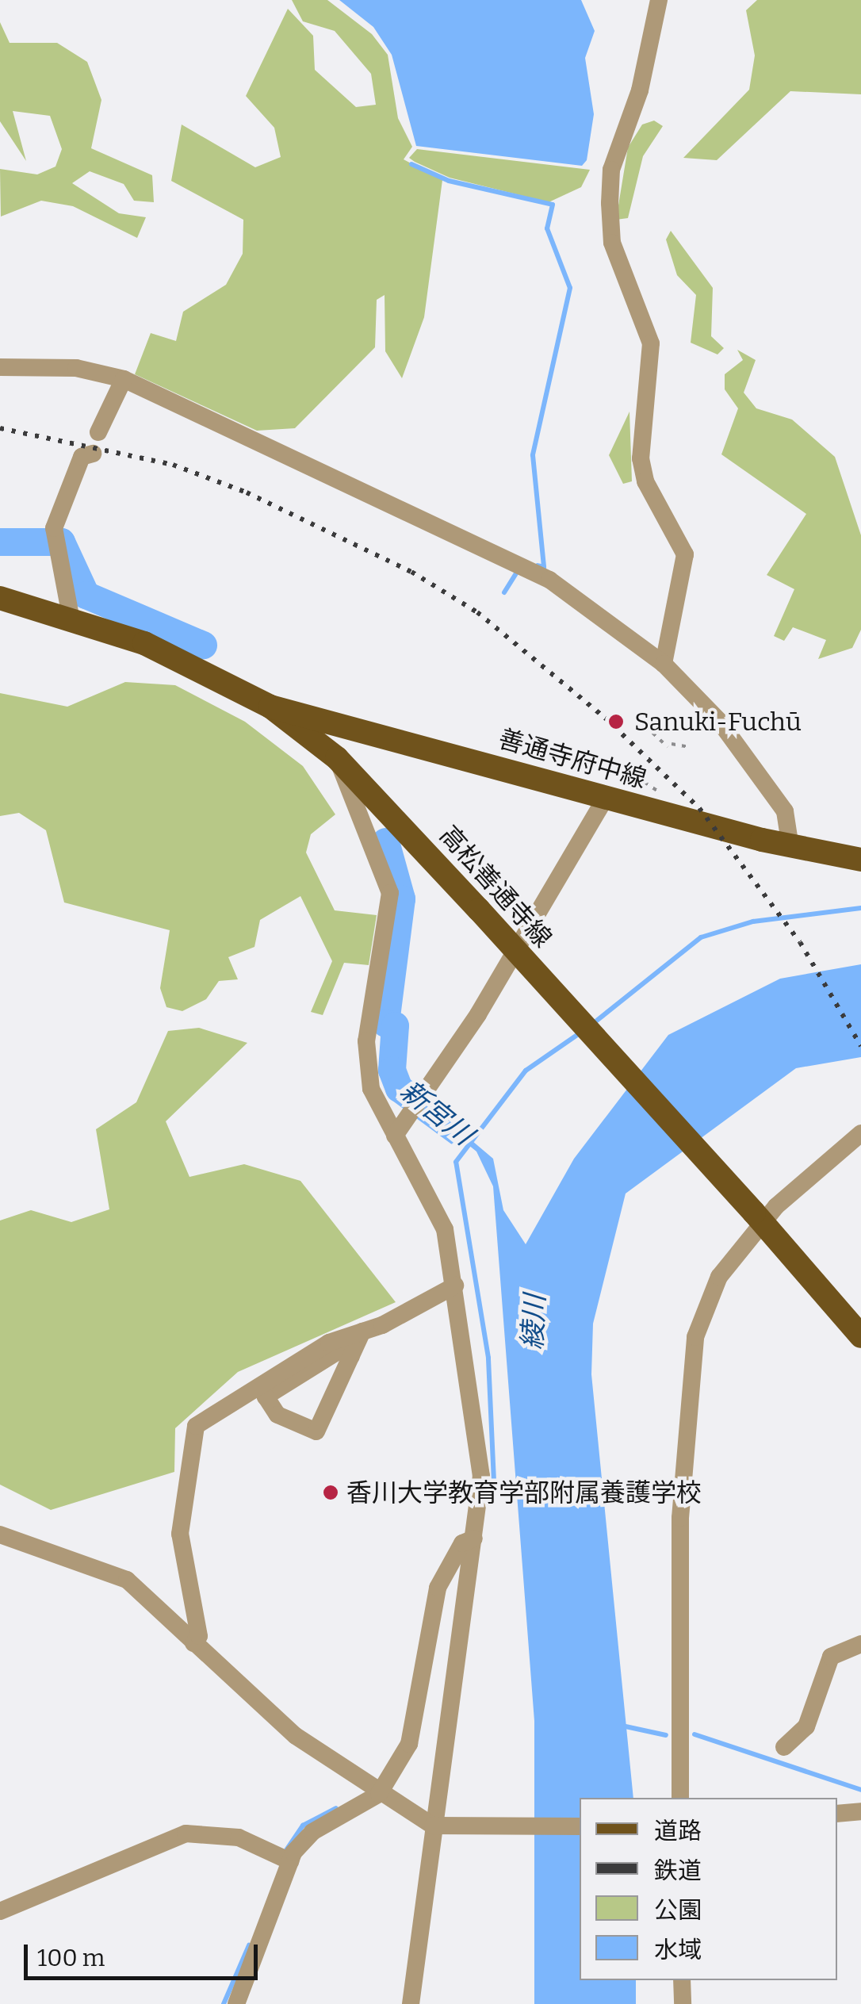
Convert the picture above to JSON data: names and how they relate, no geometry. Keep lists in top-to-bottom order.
{
  "streets": {
    "main road": ["善通寺府中線", "高松善通寺線"]
  },
  "crossings": [
    ["善通寺府中線", "高松善通寺線"]
  ],
  "water": ["新宮川", "綾川"],
  "places": ["Sanuki-Fuchū", "香川大学教育学部附属養護学校"],
  "legend": [
    "道路",
    "鉄道",
    "公園",
    "水域"
  ],
  "scale_bar": "100 m"
}
